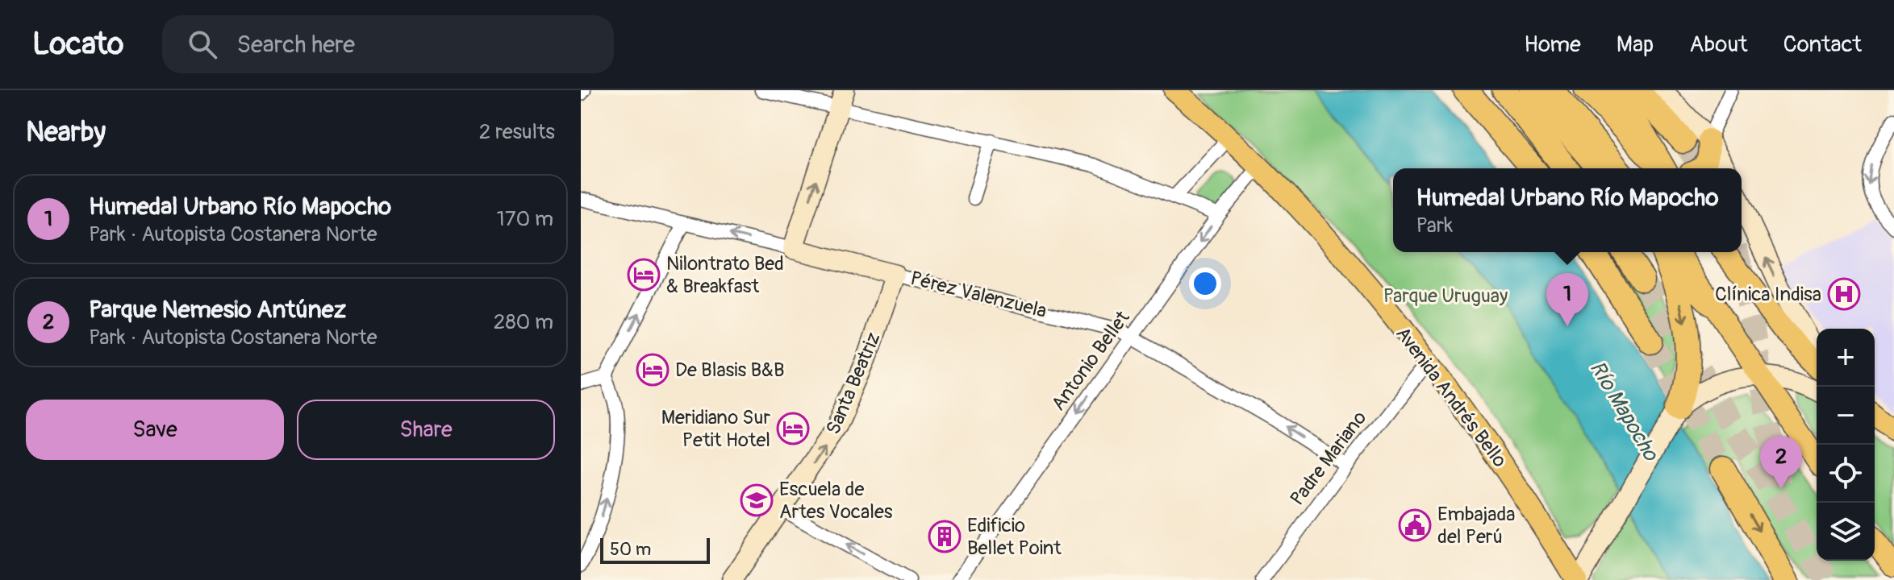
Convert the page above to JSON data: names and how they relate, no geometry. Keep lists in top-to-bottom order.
{
  "streets": {
    "main road": ["Avenida Andrés Bello"],
    "street": [
      "Pérez Valenzuela",
      "Antonio Bellet",
      "Santa Beatriz",
      "Padre Mariano"
    ]
  },
  "crossings": [
    ["Pérez Valenzuela", "Antonio Bellet"],
    ["Pérez Valenzuela", "Santa Beatriz"],
    ["Pérez Valenzuela", "Padre Mariano"],
    ["Antonio Bellet", "Avenida Andrés Bello"],
    ["Avenida Andrés Bello", "Padre Mariano"]
  ],
  "one_way": ["Pérez Valenzuela", "Antonio Bellet", "Santa Beatriz"],
  "water": ["Río Mapocho"],
  "parks": ["Parque Uruguay"],
  "places": {
    "hotel": ["Nilontrato Bed & Breakfast", "De Blasis B&B", "Meridiano Sur Petit Hotel"],
    "hospital": ["Clínica Indisa"],
    "school or university": ["Escuela de Artes Vocales"],
    "public building": ["Embajada del Perú"],
    "building": ["Edificio Bellet Point"]
  },
  "scale_bar": "50 m",
  "page": {
    "header": "Locato",
    "search": "Search here",
    "nav": [
      "Home",
      "Map",
      "About",
      "Contact"
    ],
    "heading": ["Nearby", "2 results"],
    "popup": ["Humedal Urbano Río Mapocho", "Park"],
    "list": [
      {
        "mark": "1",
        "name": "Humedal Urbano Río Mapocho",
        "note": "Park · Autopista Costanera Norte",
        "value": "170 m"
      },
      {
        "mark": "2",
        "name": "Parque Nemesio Antúnez",
        "note": "Park · Autopista Costanera Norte",
        "value": "280 m"
      }
    ],
    "pins": ["1", "2"],
    "map_buttons": ["+", "−"],
    "buttons": ["Save", "Share"],
    "scale": "50 m"
  }
}
